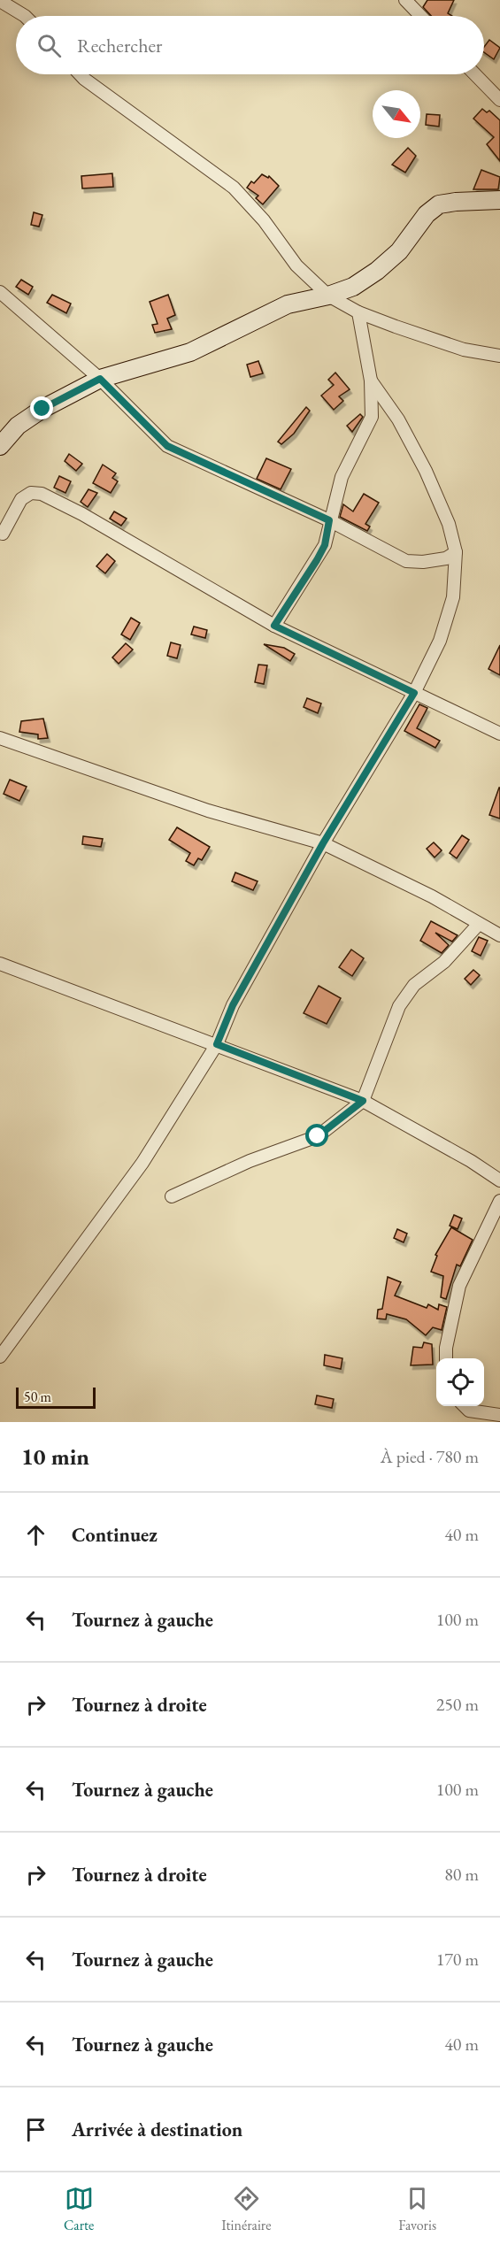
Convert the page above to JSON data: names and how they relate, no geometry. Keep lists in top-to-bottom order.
{
  "scale_bar": "50 m",
  "north": "bottom right",
  "page": {
    "search": "Rechercher",
    "scale": "50 m",
    "heading": ["10 min", "À pied · 780 m"],
    "list": [
      ["Continuez", "40 m"],
      ["Tournez à gauche", "100 m"],
      ["Tournez à droite", "250 m"],
      ["Tournez à gauche", "100 m"],
      ["Tournez à droite", "80 m"],
      ["Tournez à gauche", "170 m"],
      ["Tournez à gauche", "40 m"],
      "Arrivée à destination"
    ],
    "nav": ["Carte", "Itinéraire", "Favoris"]
  }
}
